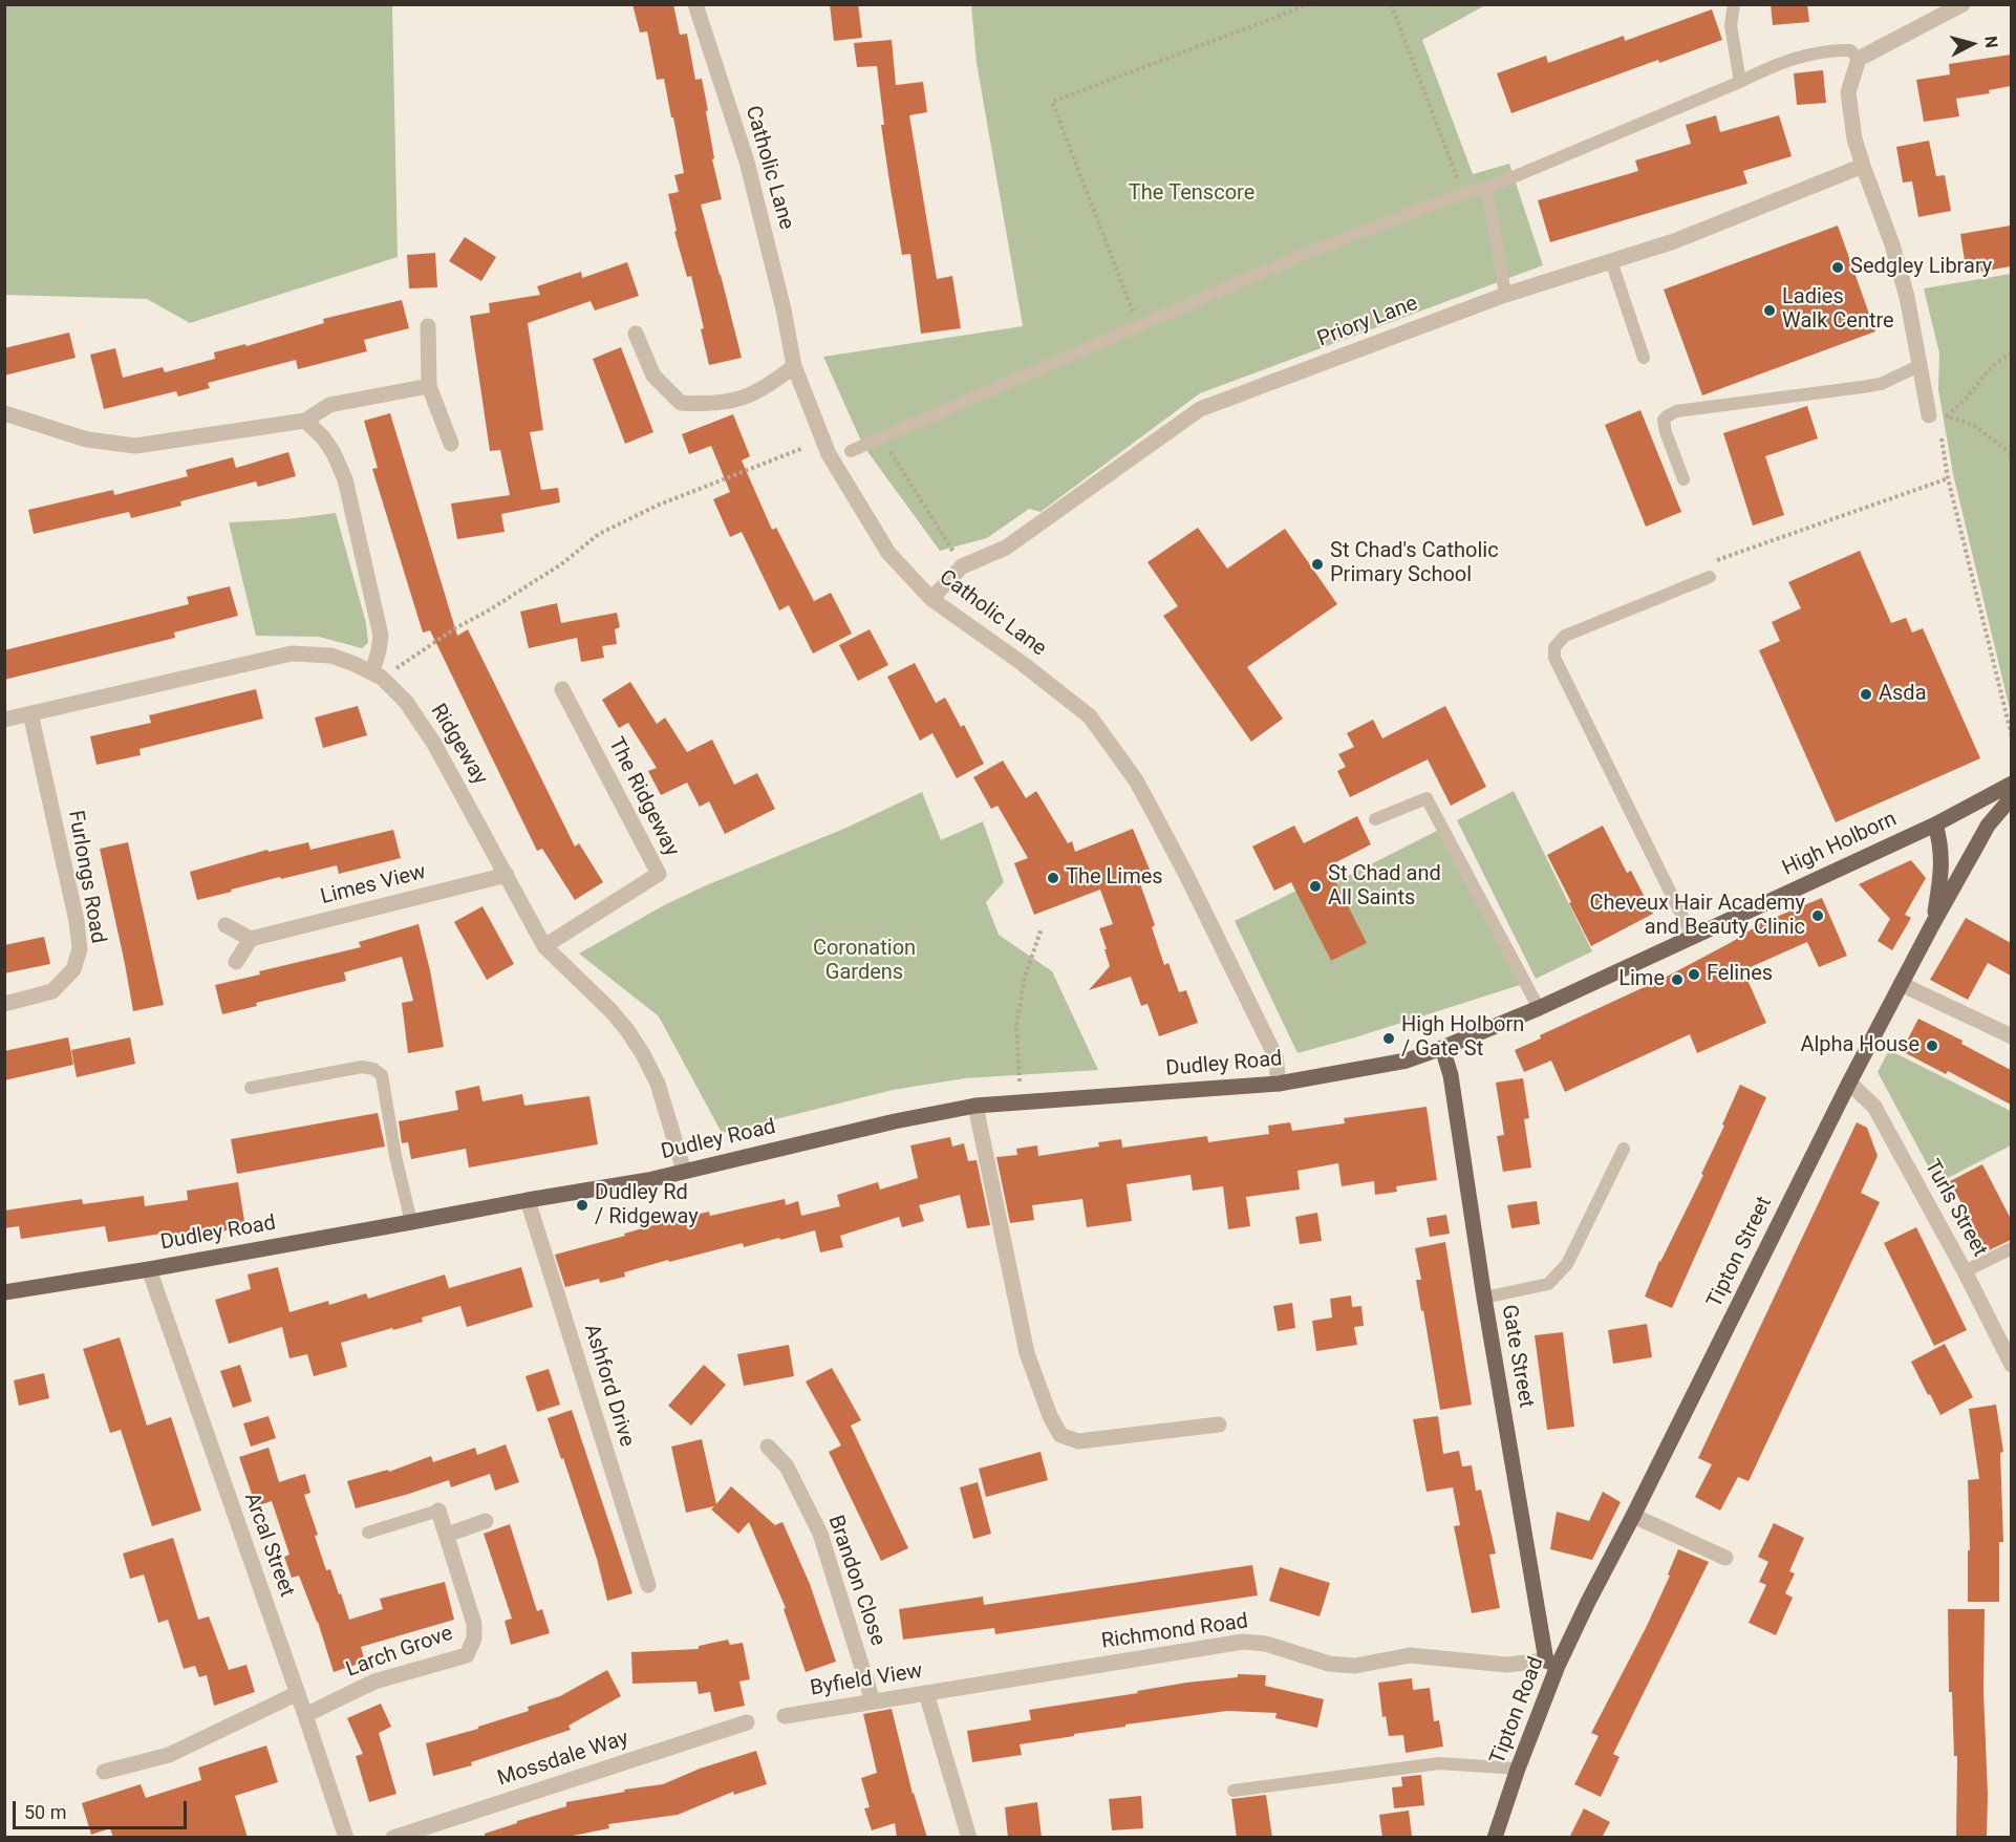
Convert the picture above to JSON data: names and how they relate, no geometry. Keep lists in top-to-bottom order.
{
  "streets": {
    "main road": [
      "High Holborn",
      "Dudley Road",
      "Tipton Street",
      "Gate Street",
      "Tipton Road"
    ],
    "street": [
      "Catholic Lane",
      "Priory Lane",
      "Ridgeway",
      "The Ridgeway",
      "Furlongs Road",
      "Limes View",
      "Turls Street",
      "Ashford Drive",
      "Arcal Street",
      "Brandon Close",
      "Richmond Road",
      "Larch Grove",
      "Byfield View",
      "Mossdale Way"
    ]
  },
  "crossings": [
    ["Catholic Lane", "Priory Lane"],
    ["Catholic Lane", "Dudley Road"],
    ["Ridgeway", "The Ridgeway"],
    ["Ridgeway", "Furlongs Road"],
    ["Ridgeway", "Limes View"],
    ["Ridgeway", "Dudley Road"],
    ["High Holborn", "Dudley Road"],
    ["High Holborn", "Tipton Street"],
    ["High Holborn", "Gate Street"],
    ["Dudley Road", "Gate Street"],
    ["Dudley Road", "Ashford Drive"],
    ["Dudley Road", "Arcal Street"],
    ["Turls Street", "Tipton Street"],
    ["Tipton Street", "Tipton Road"],
    ["Gate Street", "Richmond Road"],
    ["Gate Street", "Tipton Road"],
    ["Arcal Street", "Larch Grove"],
    ["Brandon Close", "Byfield View"],
    ["Richmond Road", "Byfield View"],
    ["Richmond Road", "Tipton Road"]
  ],
  "parks": ["The Tenscore", "Coronation Gardens"],
  "places": [
    "Sedgley Library",
    "Ladies Walk Centre",
    "St Chad's Catholic Primary School",
    "Asda",
    "The Limes",
    "St Chad and All Saints",
    "Cheveux Hair Academy and Beauty Clinic",
    "Felines",
    "Lime",
    "High Holborn / Gate St",
    "Alpha House",
    "Dudley Rd / Ridgeway"
  ],
  "scale_bar": "50 m",
  "north": "right"
}
